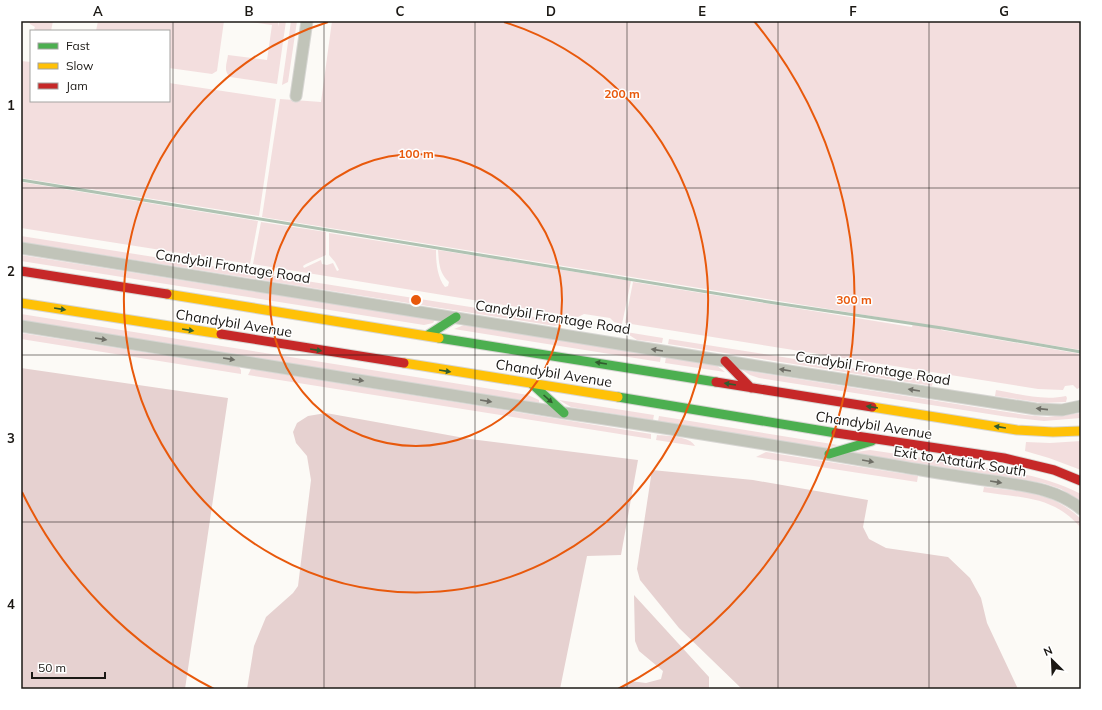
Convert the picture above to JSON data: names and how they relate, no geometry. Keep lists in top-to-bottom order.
{
  "streets": {
    "main road": ["Chandybil Avenue"],
    "street": ["Candybil Frontage Road", "Exit to Atatürk South"]
  },
  "one_way": ["Exit to Atatürk South"],
  "legend": ["Fast", "Slow", "Jam"],
  "scale_bar": "50 m",
  "north": "top left",
  "grid": {
    "columns": [
      "A",
      "B",
      "C",
      "D",
      "E",
      "F",
      "G"
    ],
    "rows": [
      "1",
      "2",
      "3",
      "4"
    ]
  },
  "rings": ["200 m", "100 m", "300 m"]
}
